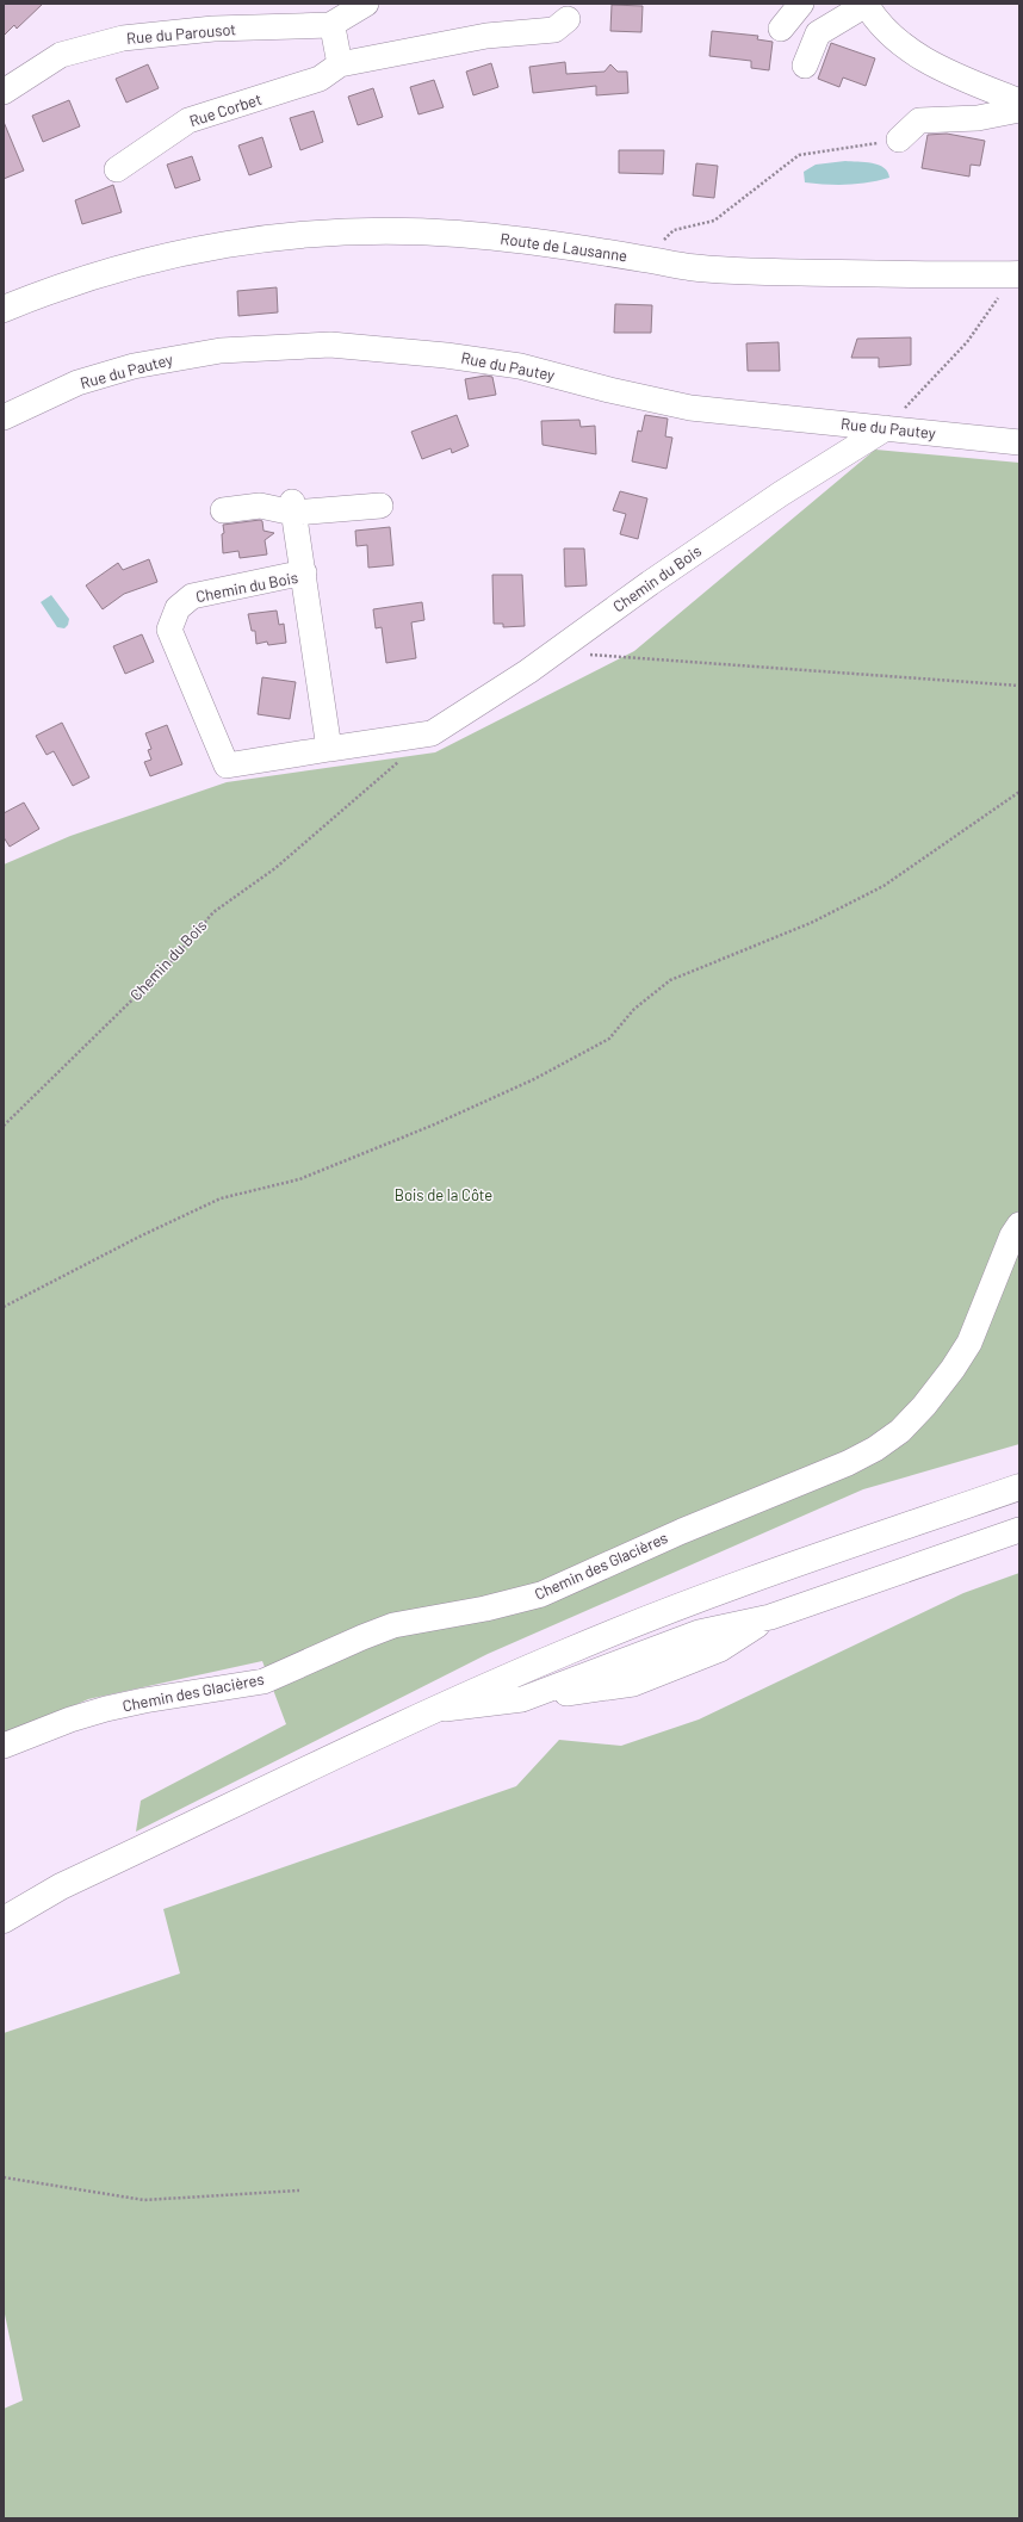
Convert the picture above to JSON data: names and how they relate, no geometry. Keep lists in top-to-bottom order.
{
  "streets": {
    "main road": ["Route de Lausanne"],
    "street": [
      "Rue du Parousot",
      "Rue Corbet",
      "Rue du Pautey",
      "Chemin du Bois",
      "Chemin des Glacières"
    ]
  },
  "crossings": [
    ["Rue du Pautey", "Chemin du Bois"]
  ],
  "parks": ["Bois de la Côte"]
}
